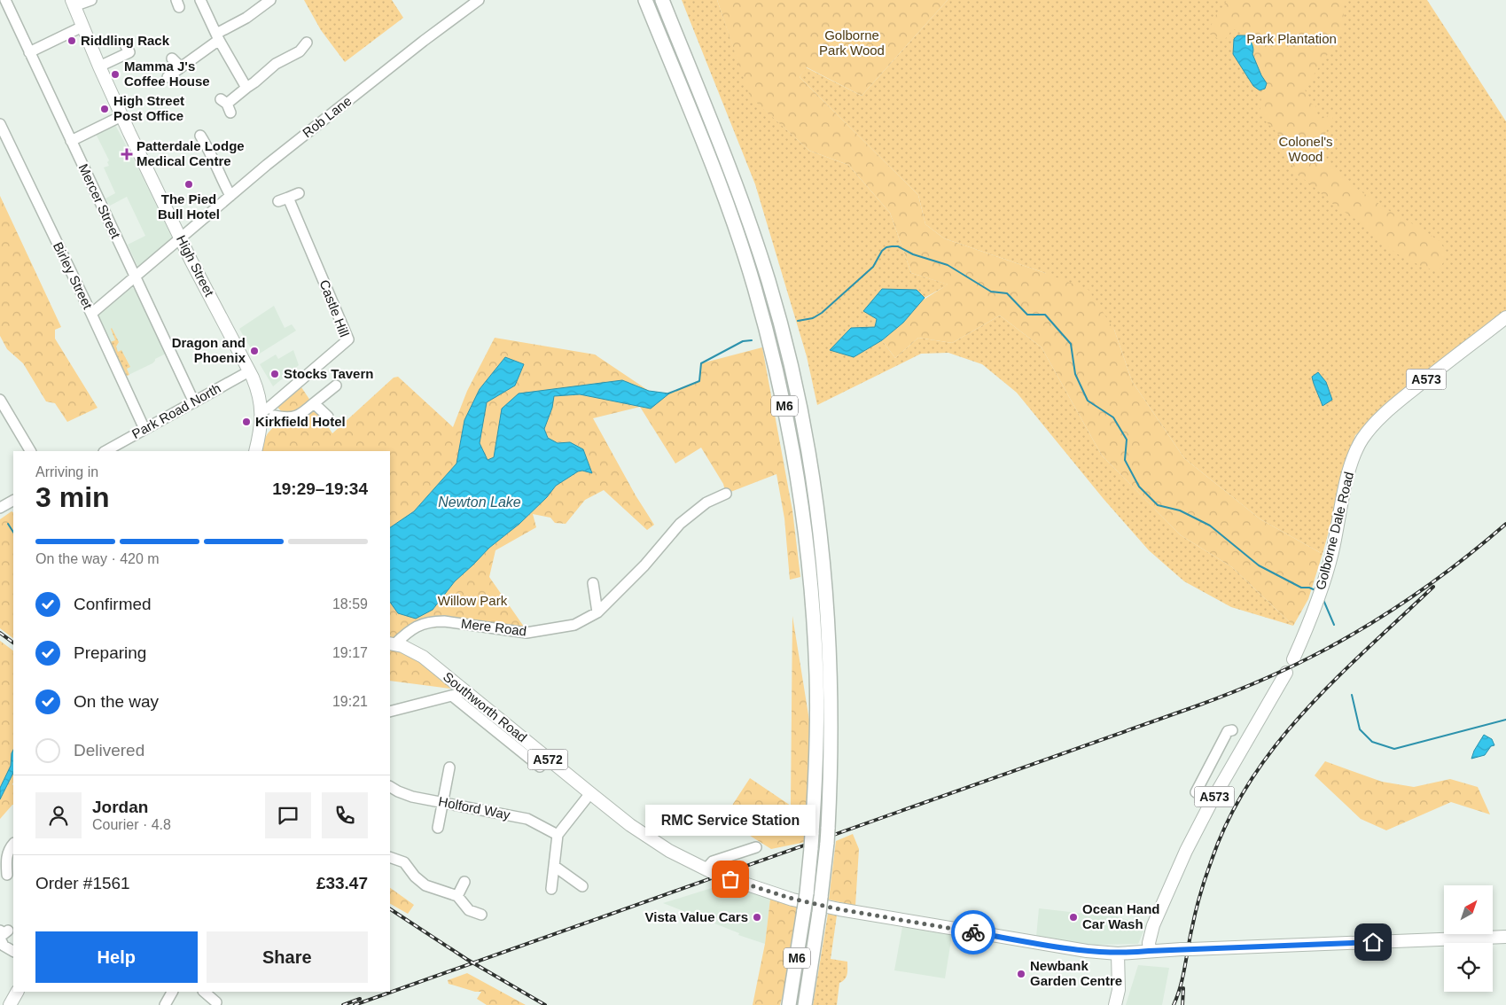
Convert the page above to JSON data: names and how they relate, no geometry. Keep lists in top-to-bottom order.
{
  "streets": {
    "highway": ["M6"],
    "main road": [
      "High Street",
      "A573",
      "Golborne Dale Road",
      "Southworth Road",
      "A572"
    ],
    "street": [
      "Rob Lane",
      "Mercer Street",
      "Birley Street",
      "Castle Hill",
      "Park Road North",
      "Mere Road",
      "Holford Way"
    ]
  },
  "crossings": [
    ["Rob Lane", "Mercer Street"],
    ["Rob Lane", "High Street"],
    ["Rob Lane", "Birley Street"],
    ["Mercer Street", "Park Road North"],
    ["High Street", "Castle Hill"],
    ["High Street", "Park Road North"],
    ["Birley Street", "Park Road North"],
    ["A573", "Southworth Road"],
    ["A573", "A572"],
    ["Mere Road", "Southworth Road"],
    ["Southworth Road", "A572"]
  ],
  "water": ["Newton Lake"],
  "parks": [
    "Golborne Park Wood",
    "Park Plantation",
    "Colonel's Wood",
    "Willow Park"
  ],
  "places": {
    "other": [
      "Riddling Rack",
      "Mamma J's Coffee House",
      "High Street Post Office",
      "The Pied Bull Hotel",
      "Dragon and Phoenix",
      "Stocks Tavern",
      "Kirkfield Hotel",
      "RMC Service Station",
      "Vista Value Cars",
      "Ocean Hand Car Wash",
      "Newbank Garden Centre"
    ],
    "health": ["Patterdale Lodge Medical Centre"]
  },
  "north": "top right",
  "page": {
    "heading": ["3 min", "Arriving in", "19:29–19:34"],
    "panel": [
      "Jordan",
      "Courier · 4.8",
      "Order #1561",
      "£33.47"
    ],
    "bar": "On the way · 420 m",
    "list": [
      ["Confirmed", "18:59"],
      ["Preparing", "19:17"],
      ["On the way", "19:21"],
      "Delivered"
    ],
    "bubble": "RMC Service Station",
    "buttons": ["Help", "Share"]
  }
}
